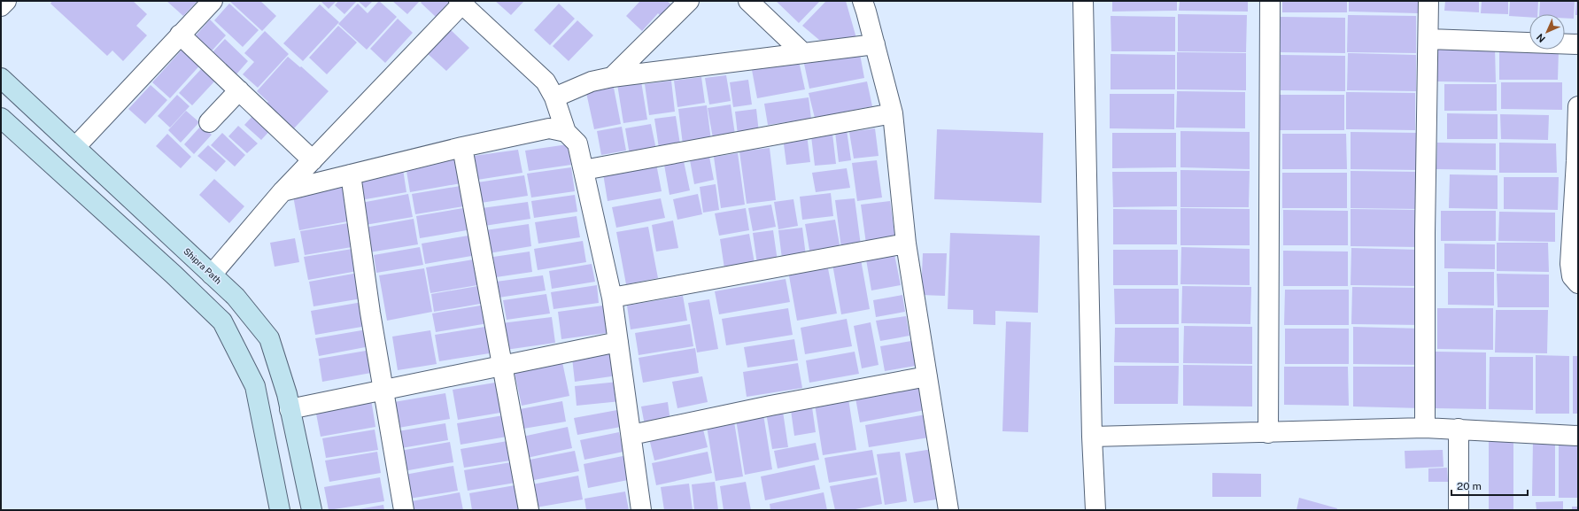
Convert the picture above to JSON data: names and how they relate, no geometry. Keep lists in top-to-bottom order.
{
  "streets": {
    "street": ["Shipra Path"]
  },
  "scale_bar": "20 m",
  "north": "bottom left"
}
